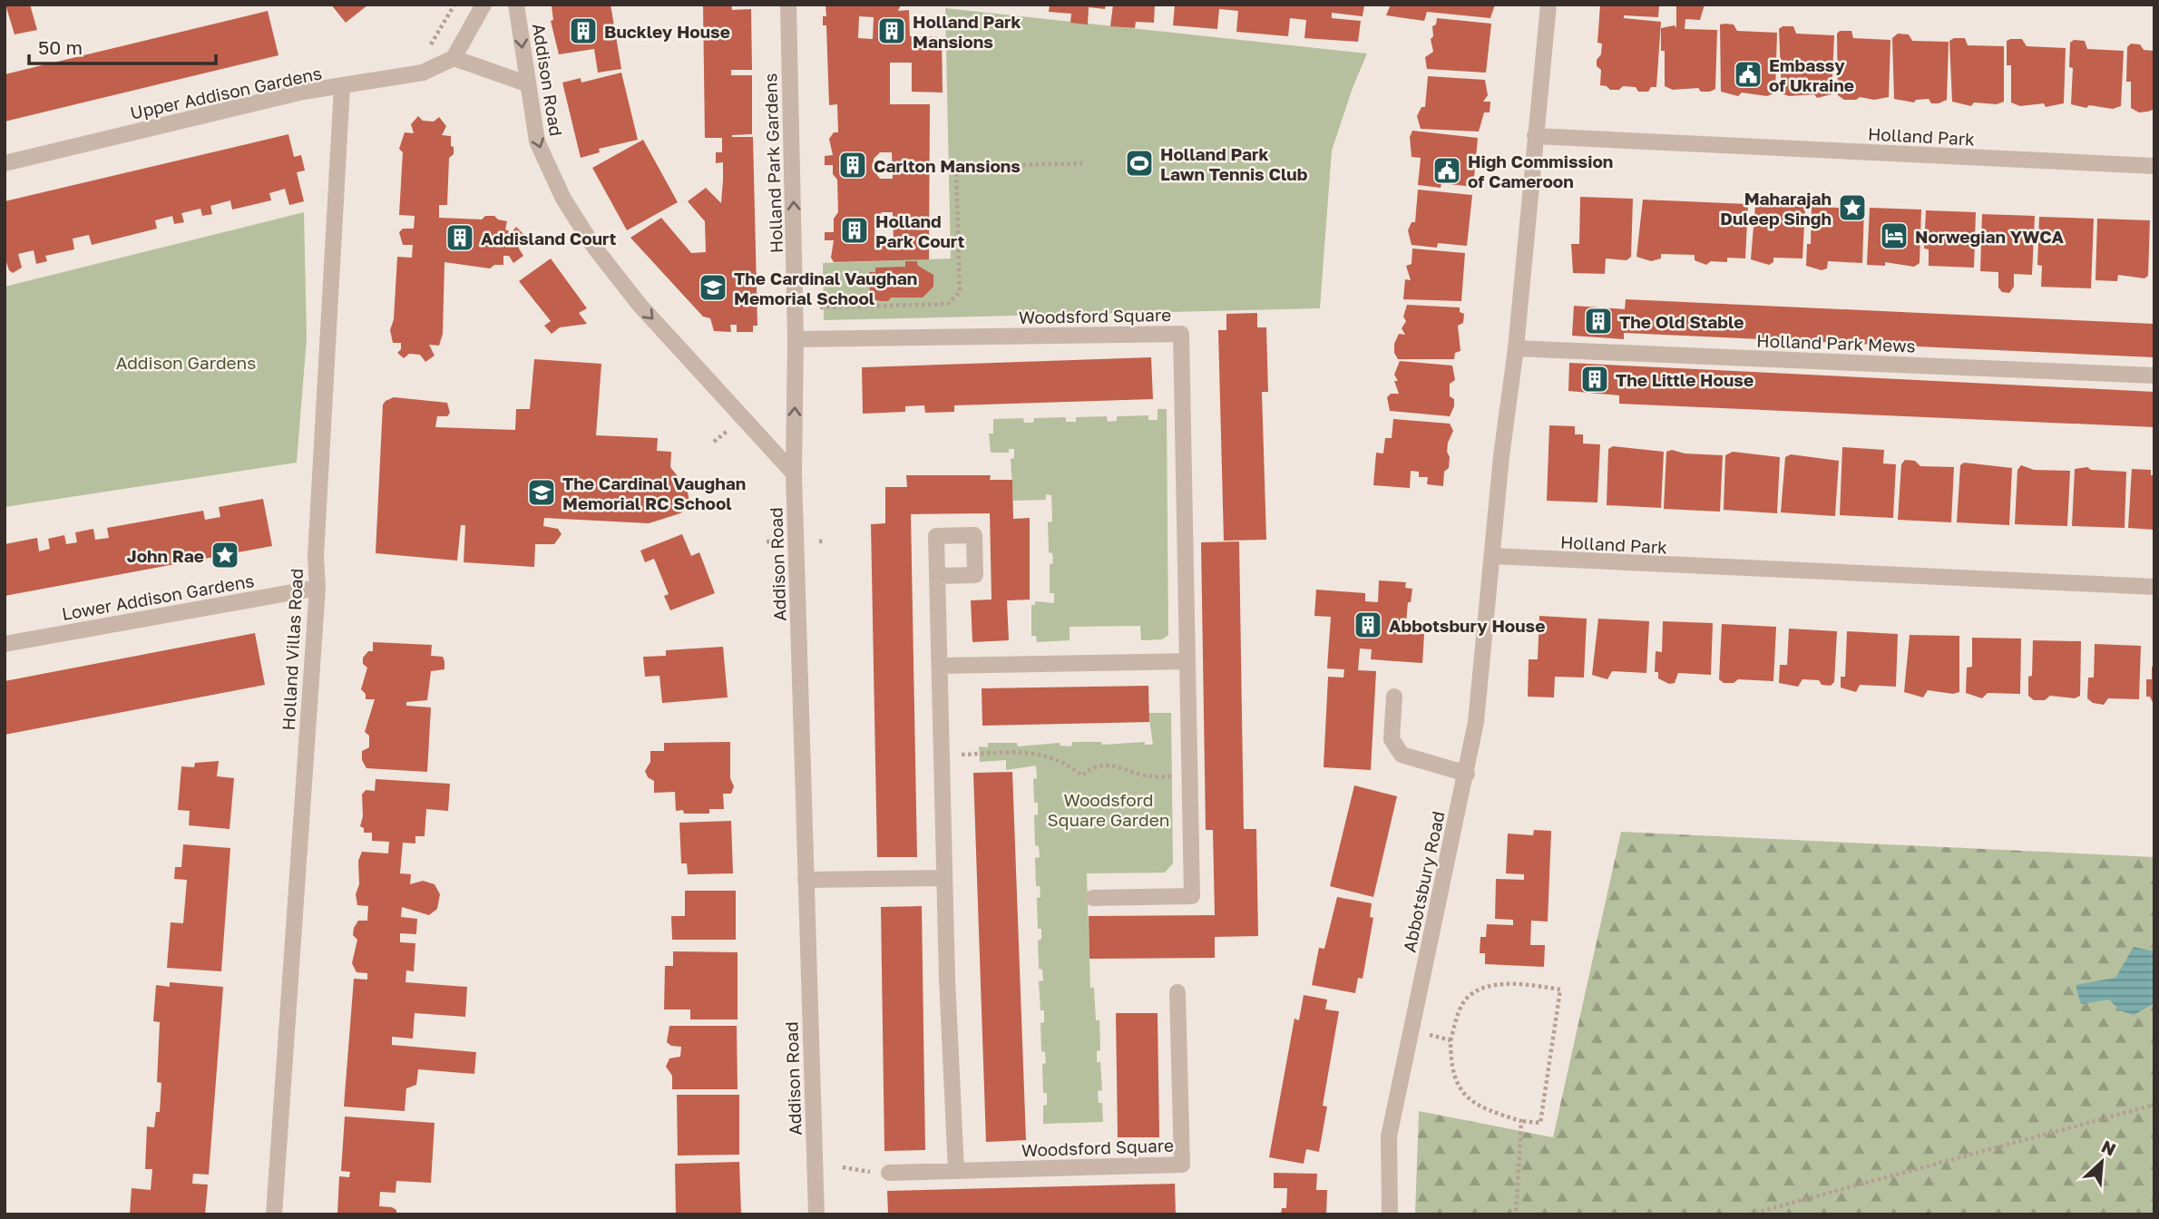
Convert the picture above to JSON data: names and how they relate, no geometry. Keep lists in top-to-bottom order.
{
  "streets": {
    "street": [
      "Addison Road",
      "Upper Addison Gardens",
      "Holland Park",
      "Holland Park Gardens",
      "Woodsford Square",
      "Holland Park Mews",
      "Lower Addison Gardens",
      "Holland Villas Road",
      "Abbotsbury Road"
    ]
  },
  "crossings": [
    ["Addison Road", "Holland Park Gardens"],
    ["Upper Addison Gardens", "Holland Villas Road"],
    ["Holland Park", "Abbotsbury Road"],
    ["Holland Park Gardens", "Woodsford Square"],
    ["Lower Addison Gardens", "Holland Villas Road"]
  ],
  "one_way": ["Addison Road", "Holland Park Gardens"],
  "parks": ["Addison Gardens", "Woodsford Square Garden"],
  "places": {
    "building": [
      "Buckley House",
      "Holland Park Mansions",
      "Carlton Mansions",
      "Holland Park Court",
      "Addisland Court",
      "The Old Stable",
      "The Little House",
      "Abbotsbury House"
    ],
    "public building": ["Embassy of Ukraine", "High Commission of Cameroon"],
    "sports": ["Holland Park Lawn Tennis Club"],
    "place": ["Maharajah Duleep Singh", "John Rae"],
    "hotel": ["Norwegian YWCA"],
    "school or university": ["The Cardinal Vaughan Memorial School", "The Cardinal Vaughan Memorial RC School"]
  },
  "scale_bar": "50 m",
  "north": "top right"
}
